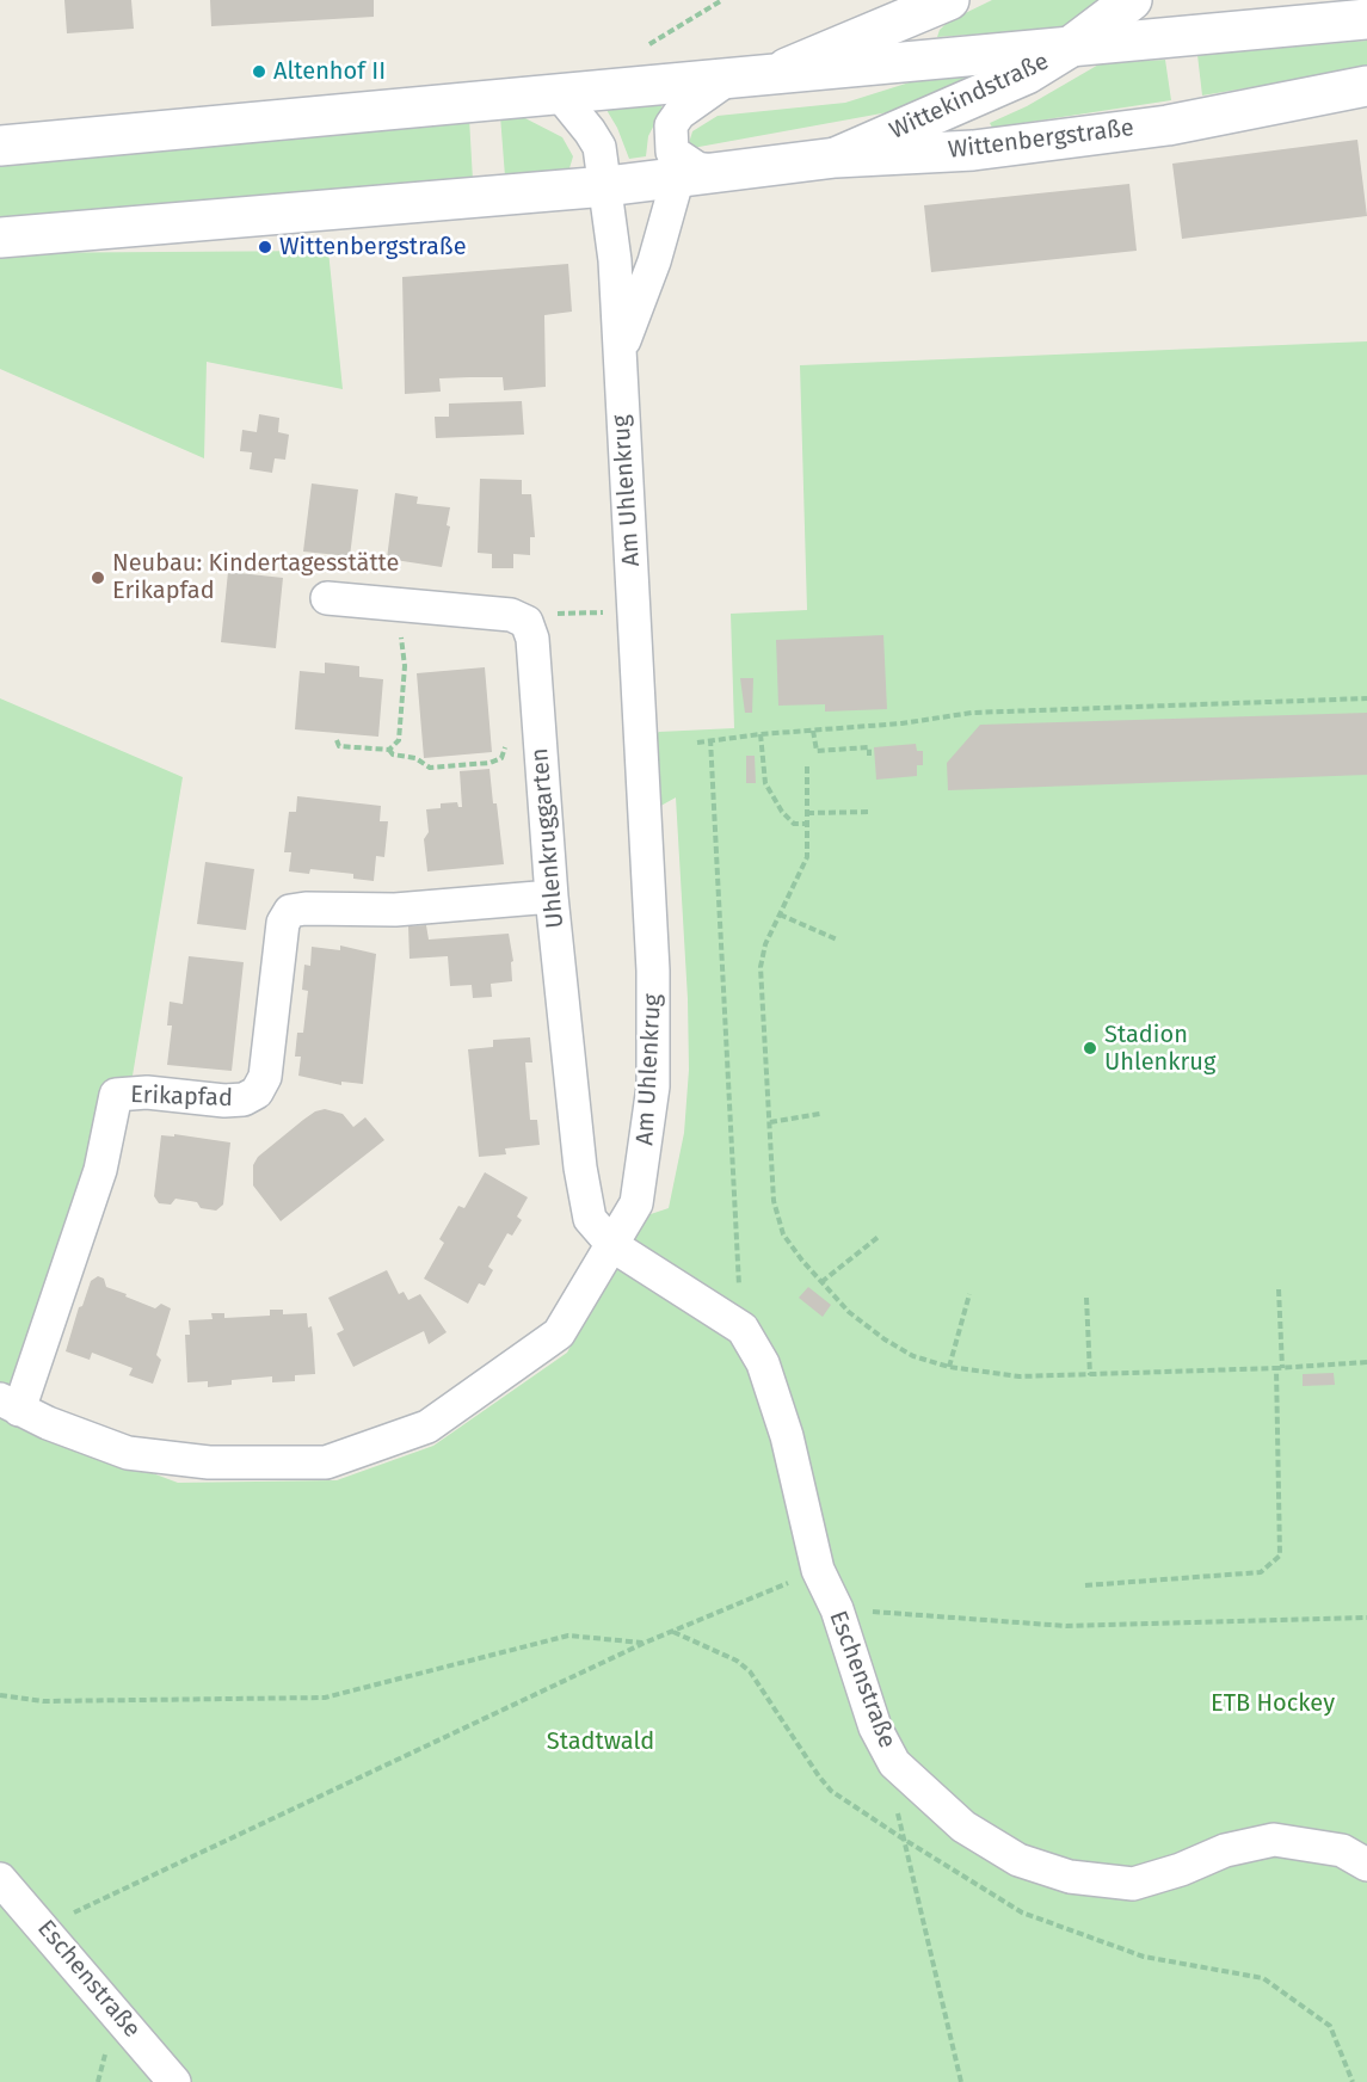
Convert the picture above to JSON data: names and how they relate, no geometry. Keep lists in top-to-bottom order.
{
  "streets": {
    "main road": ["Wittekindstraße", "Wittenbergstraße"],
    "street": [
      "Am Uhlenkrug",
      "Uhlenkruggarten",
      "Erikapfad",
      "Eschenstraße"
    ]
  },
  "crossings": [
    ["Wittekindstraße", "Wittenbergstraße"],
    ["Wittenbergstraße", "Am Uhlenkrug"],
    ["Am Uhlenkrug", "Uhlenkruggarten"],
    ["Am Uhlenkrug", "Erikapfad"],
    ["Am Uhlenkrug", "Eschenstraße"],
    ["Uhlenkruggarten", "Erikapfad"],
    ["Uhlenkruggarten", "Eschenstraße"]
  ],
  "parks": ["ETB Hockey", "Stadtwald"],
  "places": [
    "Altenhof II",
    "Wittenbergstraße",
    "Neubau: Kindertagesstätte Erikapfad",
    "Stadion Uhlenkrug"
  ]
}
